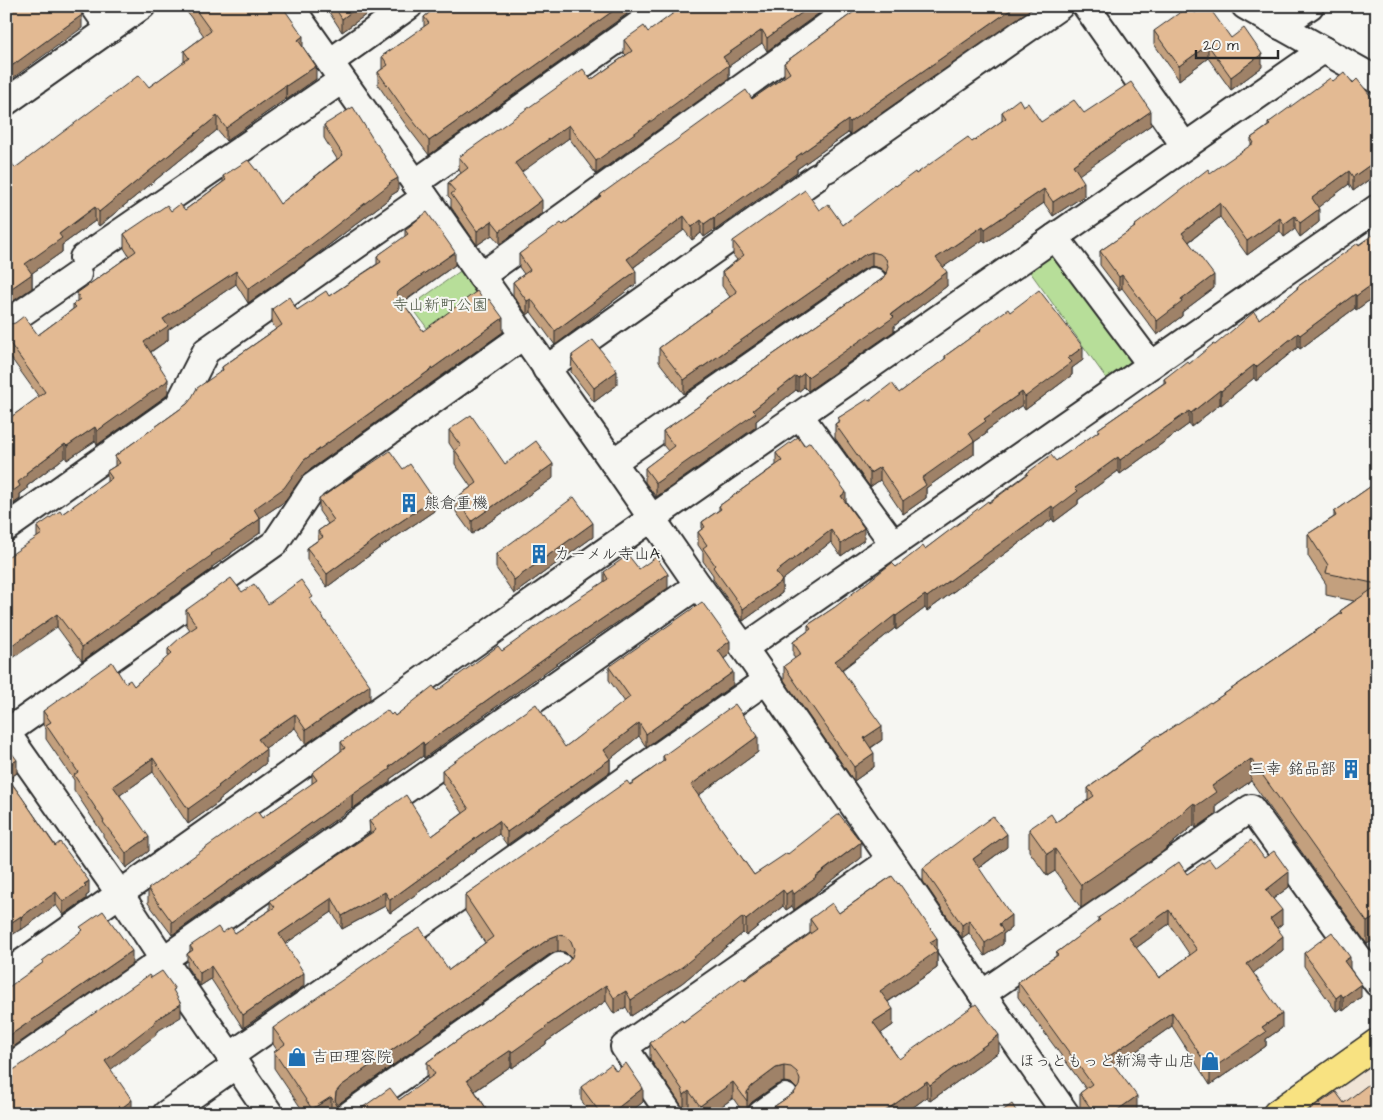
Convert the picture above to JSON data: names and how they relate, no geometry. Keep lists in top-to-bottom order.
{
  "parks": ["寺山新町公園"],
  "places": {
    "building": ["熊倉重機", "カーメル寺山A", "三幸 銘品部"],
    "shop": ["吉田理容院", "ほっともっと新潟寺山店"]
  },
  "scale_bar": "20 m"
}
